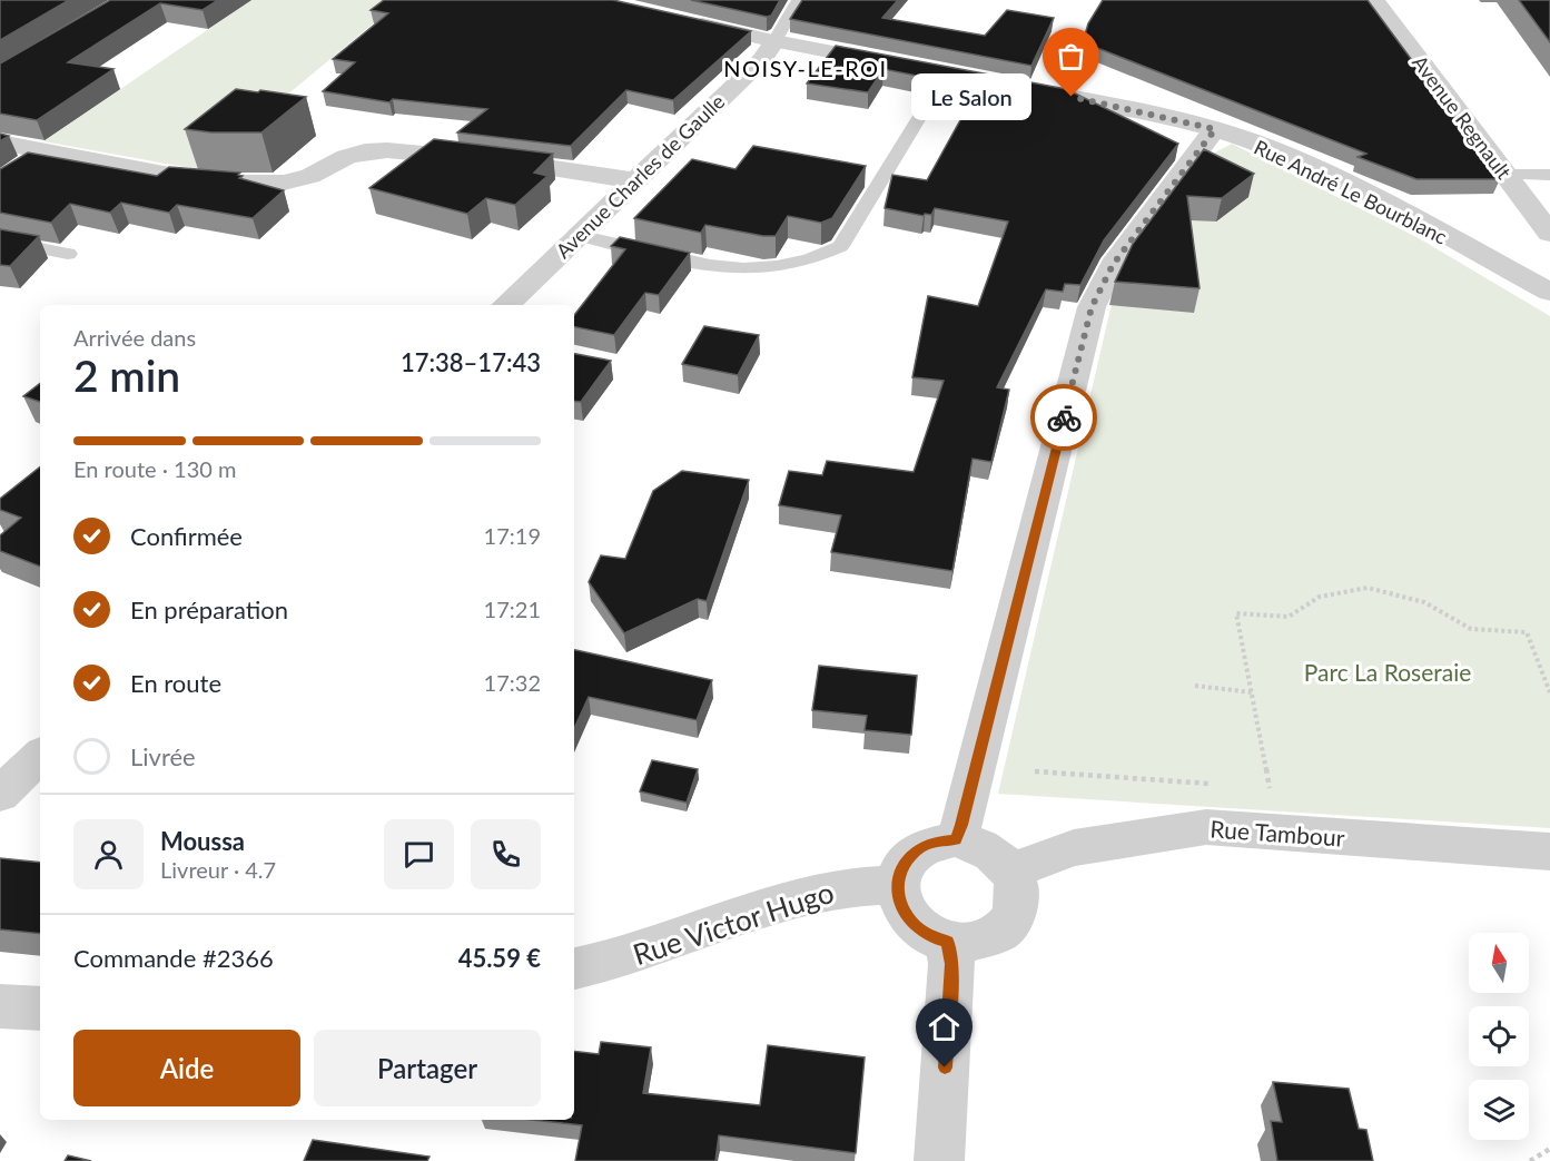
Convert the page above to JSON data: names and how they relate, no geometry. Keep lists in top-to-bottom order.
{
  "streets": {
    "street": [
      "Avenue Regnault",
      "Avenue Charles de Gaulle",
      "Rue André Le Bourblanc",
      "Rue Tambour",
      "Rue Victor Hugo"
    ]
  },
  "crossings": [
    ["Rue Tambour", "Rue Victor Hugo"]
  ],
  "districts": ["NOISY-LE-ROI"],
  "parks": ["Parc La Roseraie"],
  "places": ["Le Salon"],
  "north": "top",
  "page": {
    "bubble": "Le Salon",
    "heading": ["2 min", "Arrivée dans", "17:38–17:43"],
    "panel": [
      "Moussa",
      "Livreur · 4.7",
      "Commande #2366",
      "45.59 €"
    ],
    "bar": "En route · 130 m",
    "list": [
      ["Confirmée", "17:19"],
      ["En préparation", "17:21"],
      ["En route", "17:32"],
      "Livrée"
    ],
    "buttons": ["Aide", "Partager"]
  }
}
